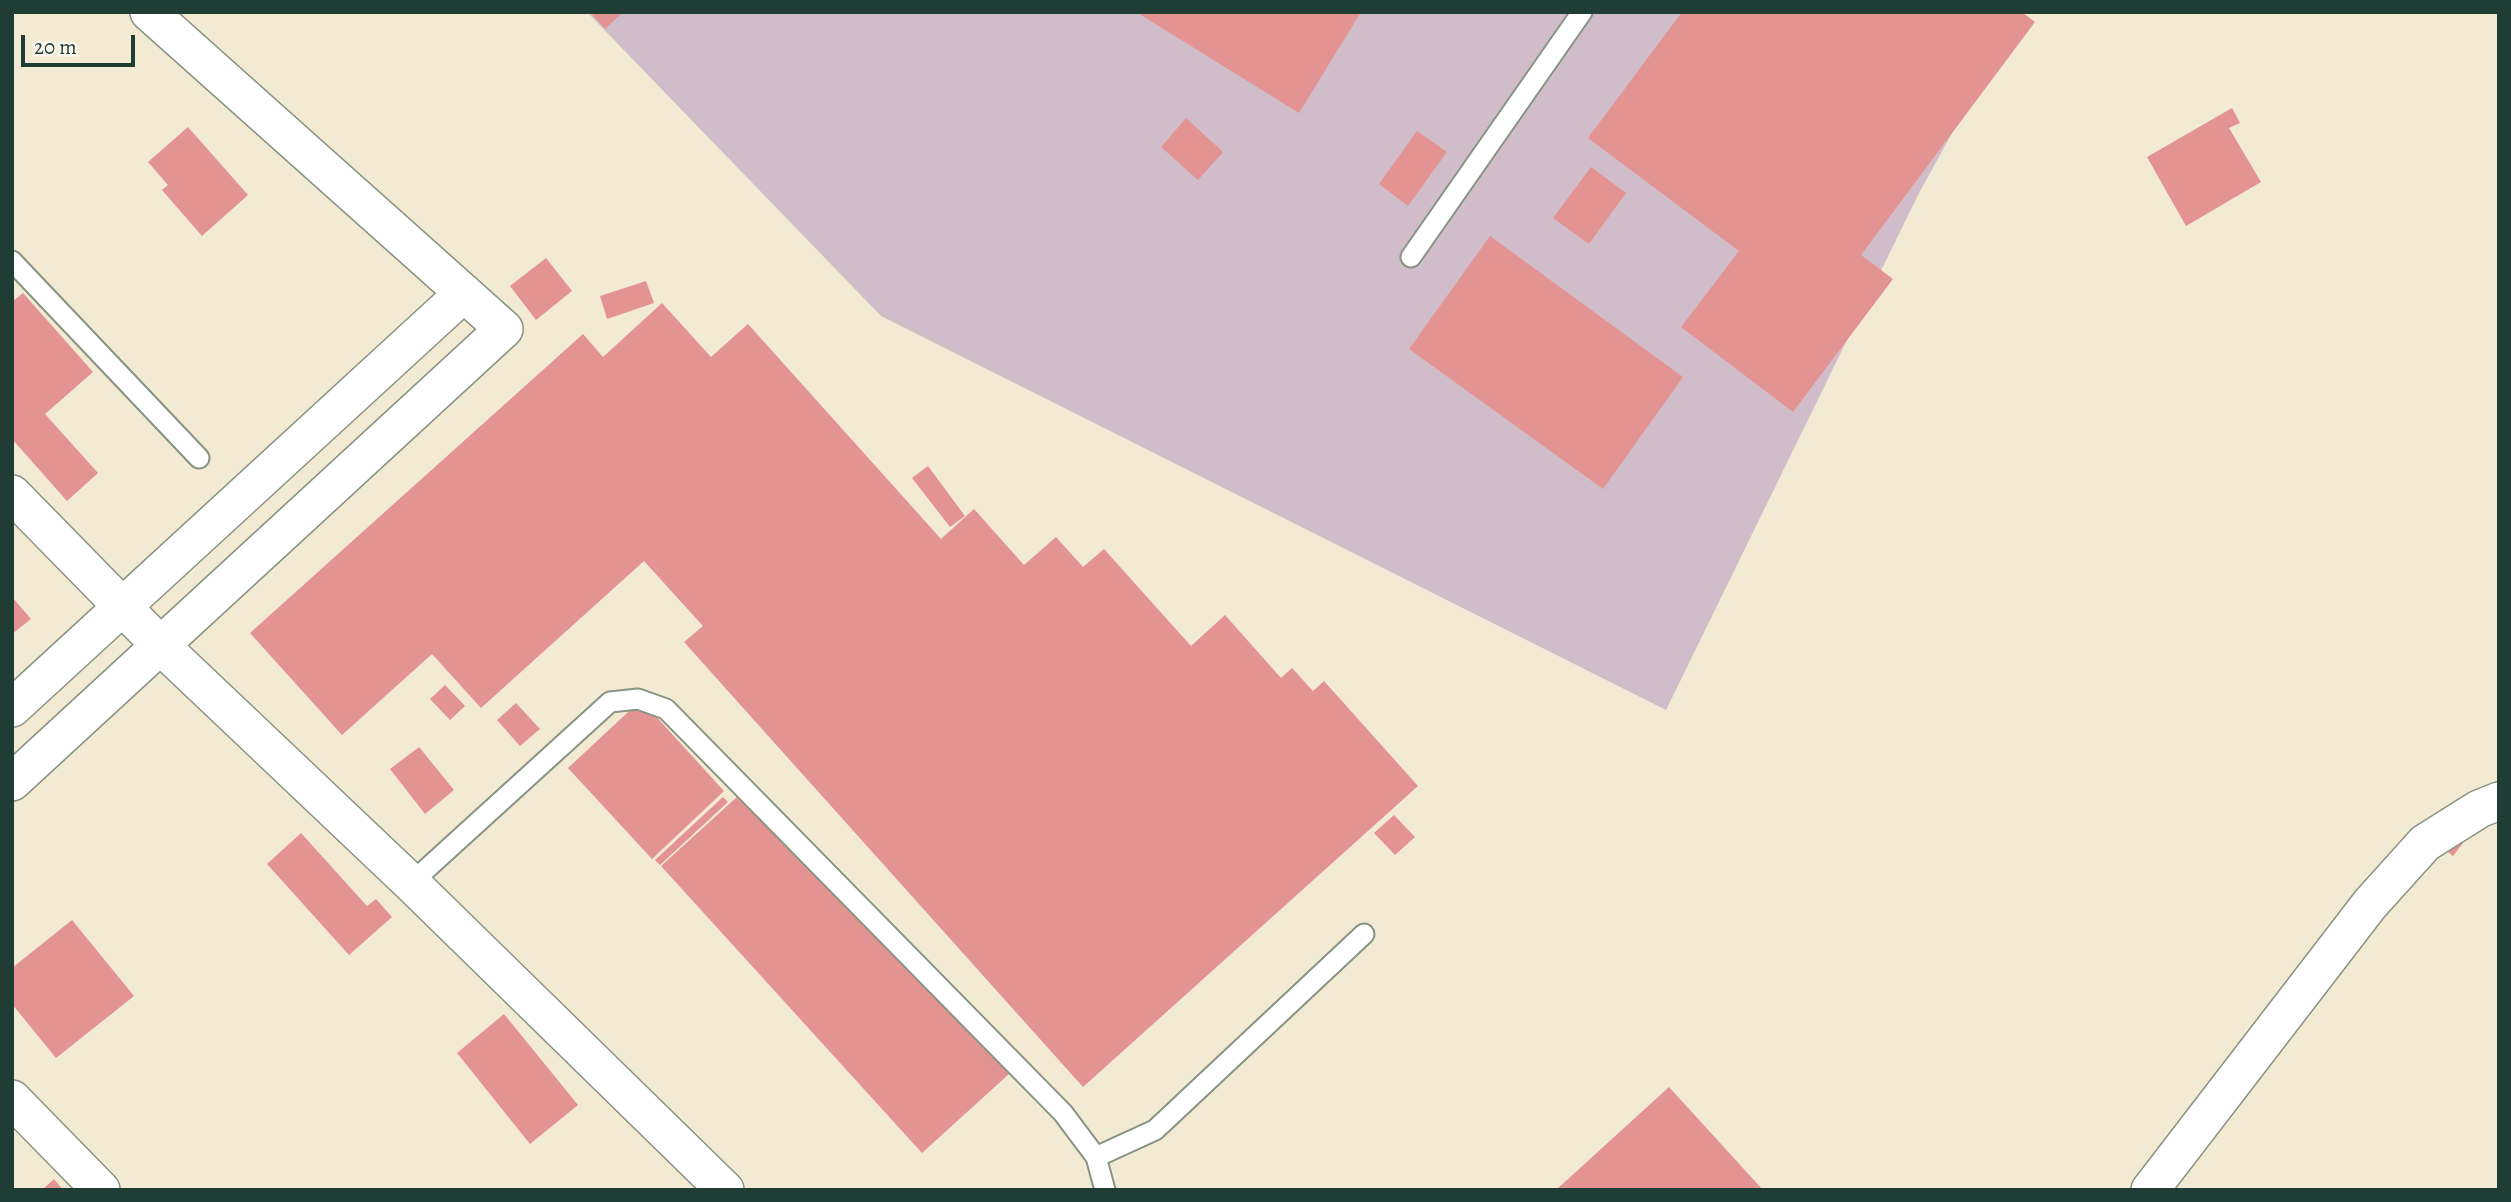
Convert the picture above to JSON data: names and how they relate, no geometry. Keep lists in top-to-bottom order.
{
  "scale_bar": "20 m"
}
